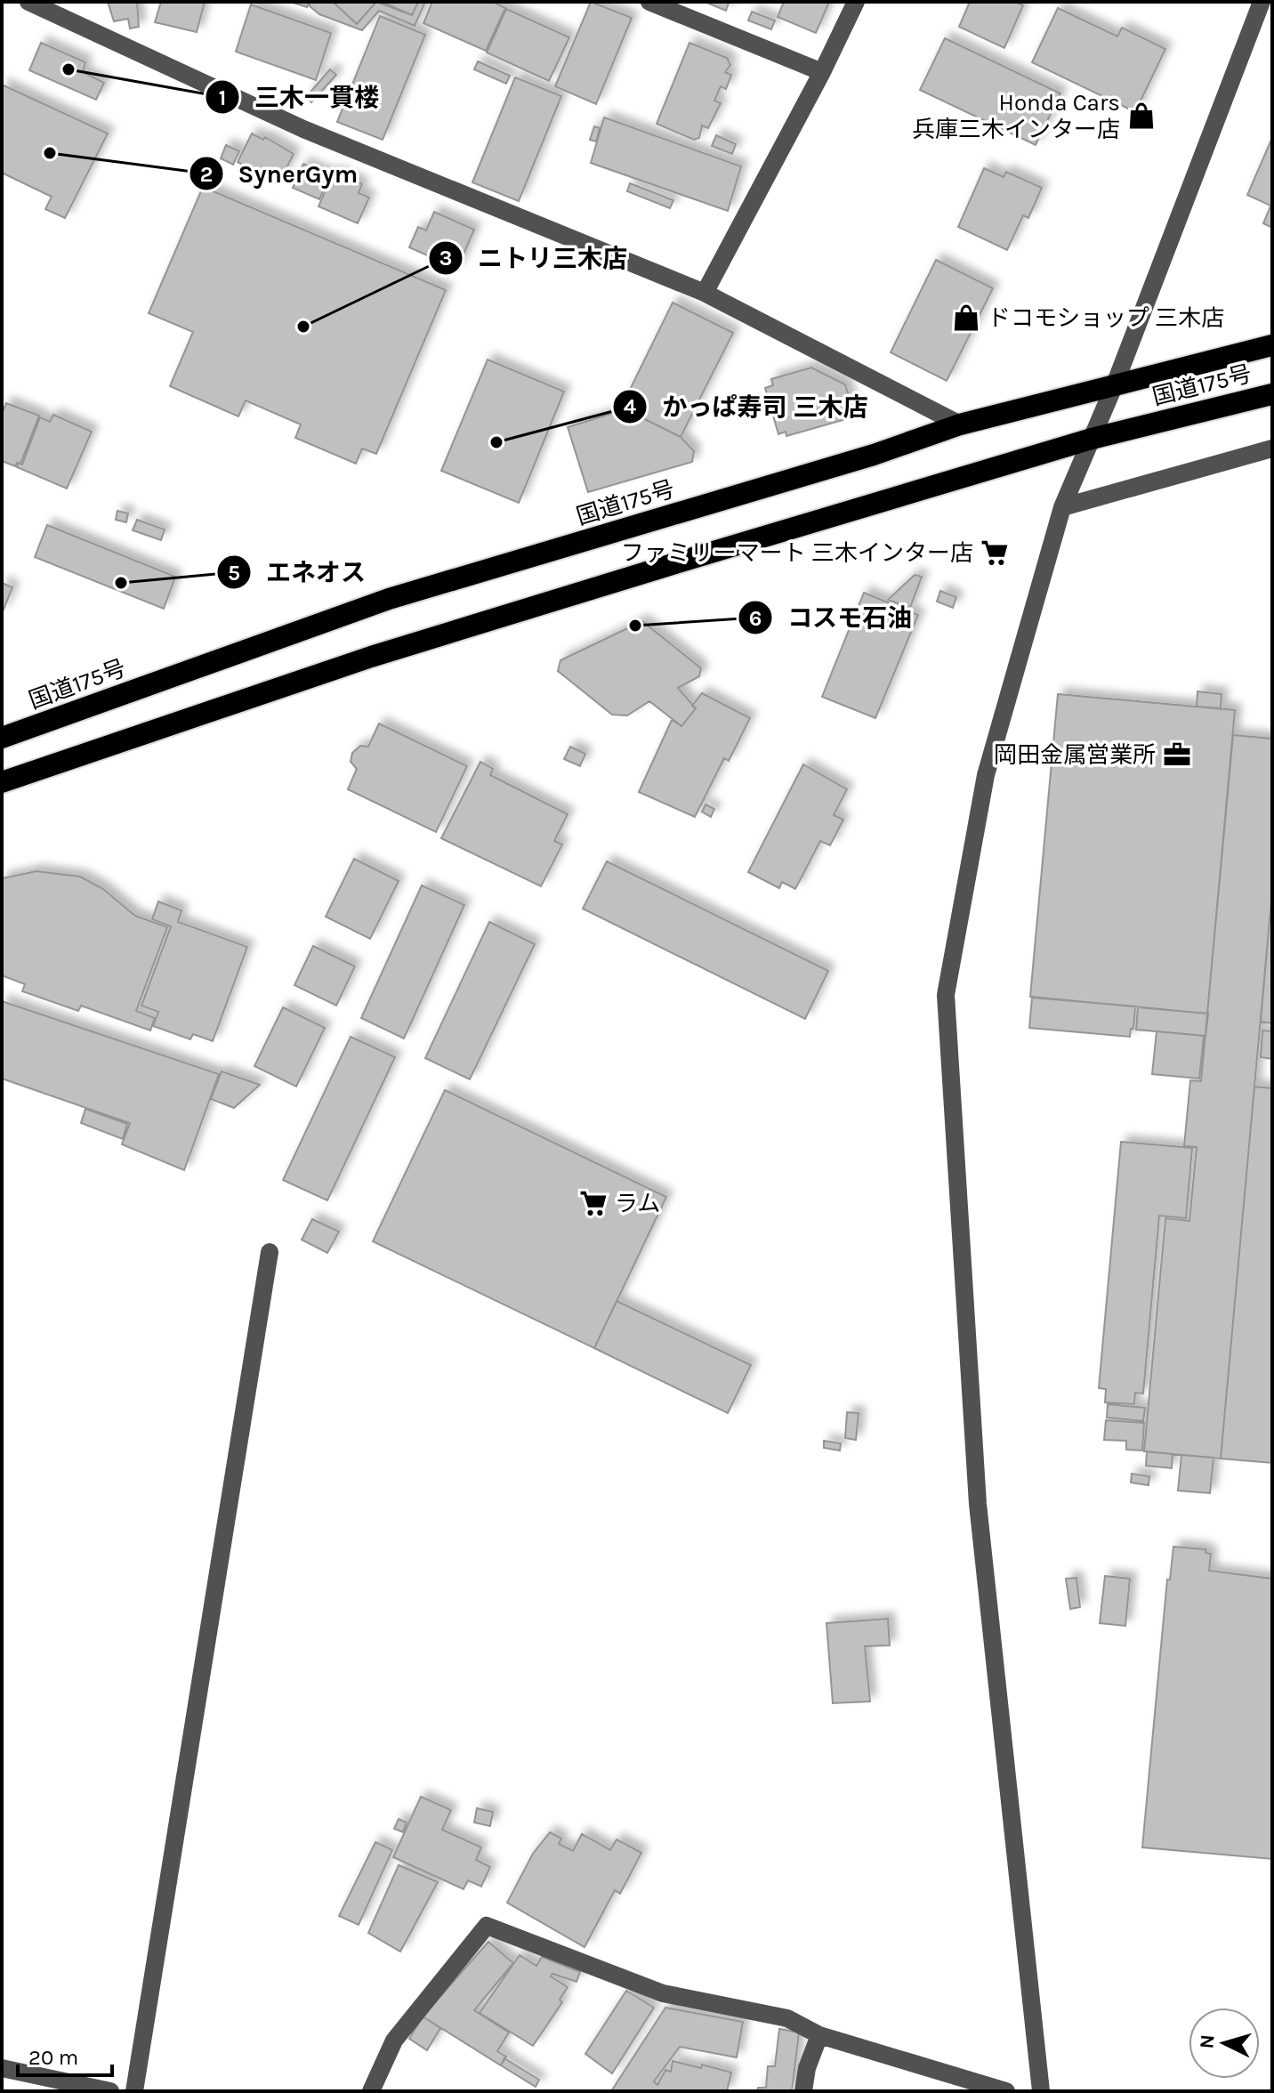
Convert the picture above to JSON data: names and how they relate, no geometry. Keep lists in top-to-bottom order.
{
  "streets": {
    "highway": ["国道175号"]
  },
  "places": {
    "other": [
      "三木一貫楼",
      "SynerGym",
      "ニトリ三木店",
      "かっぱ寿司 三木店",
      "エネオス",
      "コスモ石油"
    ],
    "shop": ["Honda Cars 兵庫三木インター店", "ドコモショップ 三木店"],
    "supermarket": ["ファミリーマート 三木インター店", "ラム"],
    "office": ["岡田金属営業所"]
  },
  "scale_bar": "20 m",
  "north": "left"
}
